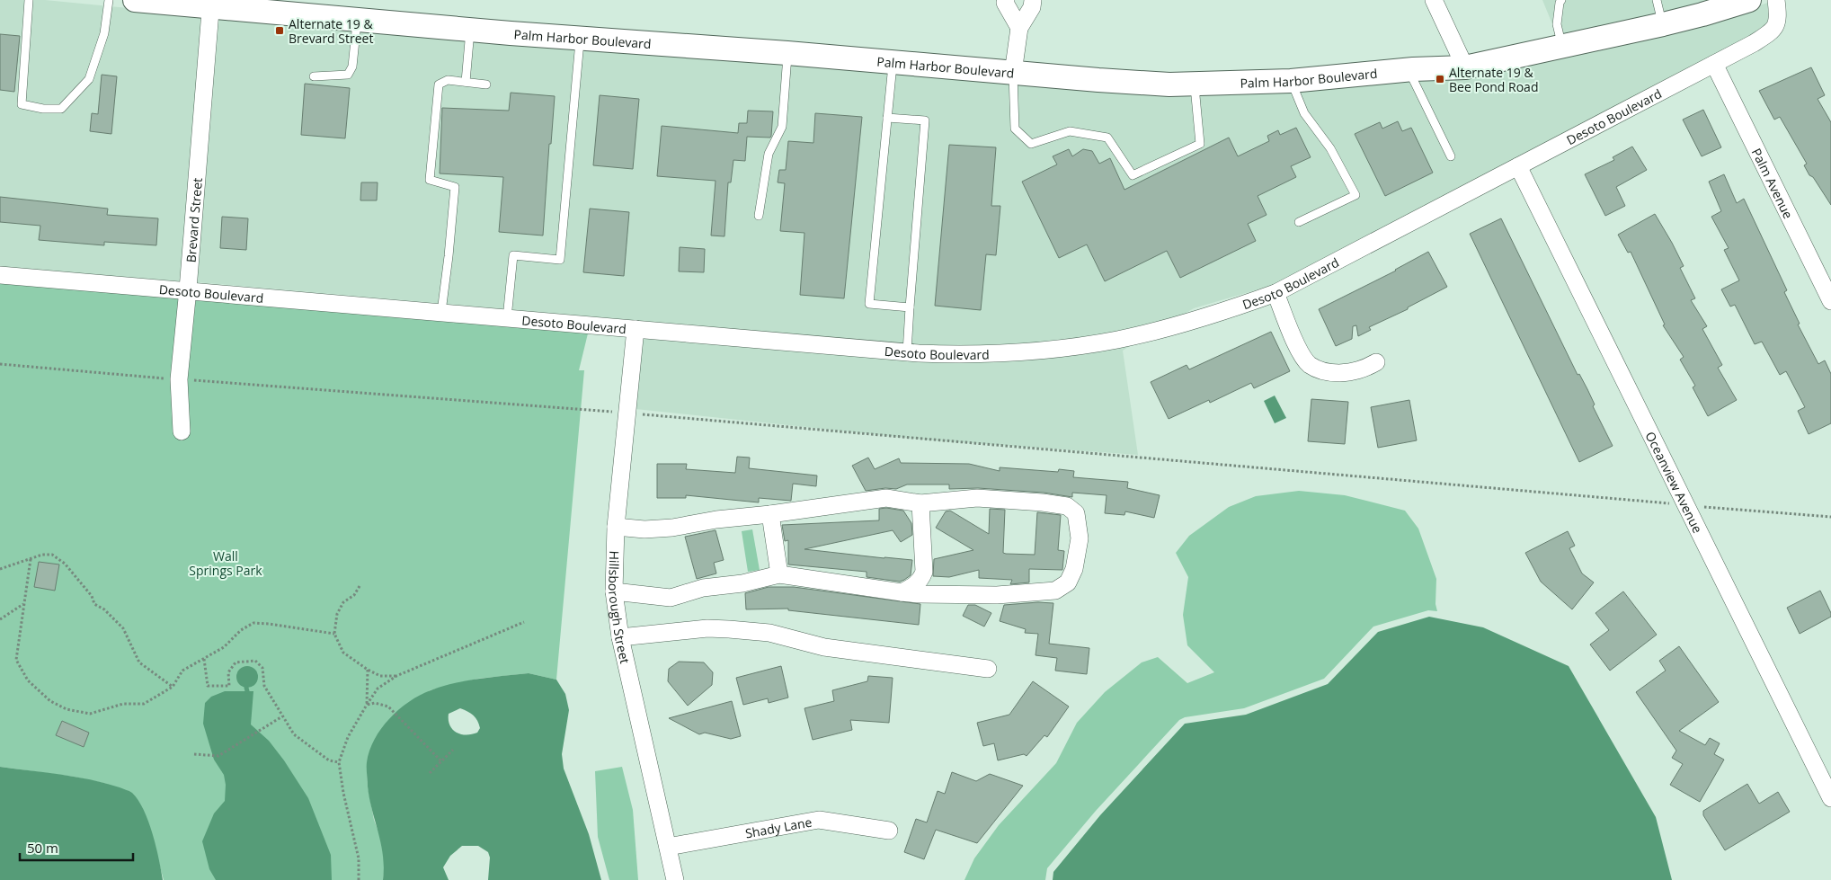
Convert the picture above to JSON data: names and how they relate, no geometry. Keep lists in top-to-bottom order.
{
  "streets": {
    "main road": ["Palm Harbor Boulevard"],
    "street": [
      "Desoto Boulevard",
      "Palm Avenue",
      "Brevard Street",
      "Oceanview Avenue",
      "Hillsborough Street",
      "Shady Lane"
    ]
  },
  "crossings": [
    ["Palm Harbor Boulevard", "Brevard Street"],
    ["Desoto Boulevard", "Palm Avenue"],
    ["Desoto Boulevard", "Brevard Street"],
    ["Desoto Boulevard", "Oceanview Avenue"],
    ["Desoto Boulevard", "Hillsborough Street"],
    ["Hillsborough Street", "Shady Lane"]
  ],
  "parks": ["Wall Springs Park"],
  "places": {
    "transit": ["Alternate 19 & Brevard Street", "Alternate 19 & Bee Pond Road"]
  },
  "scale_bar": "50 m"
}
